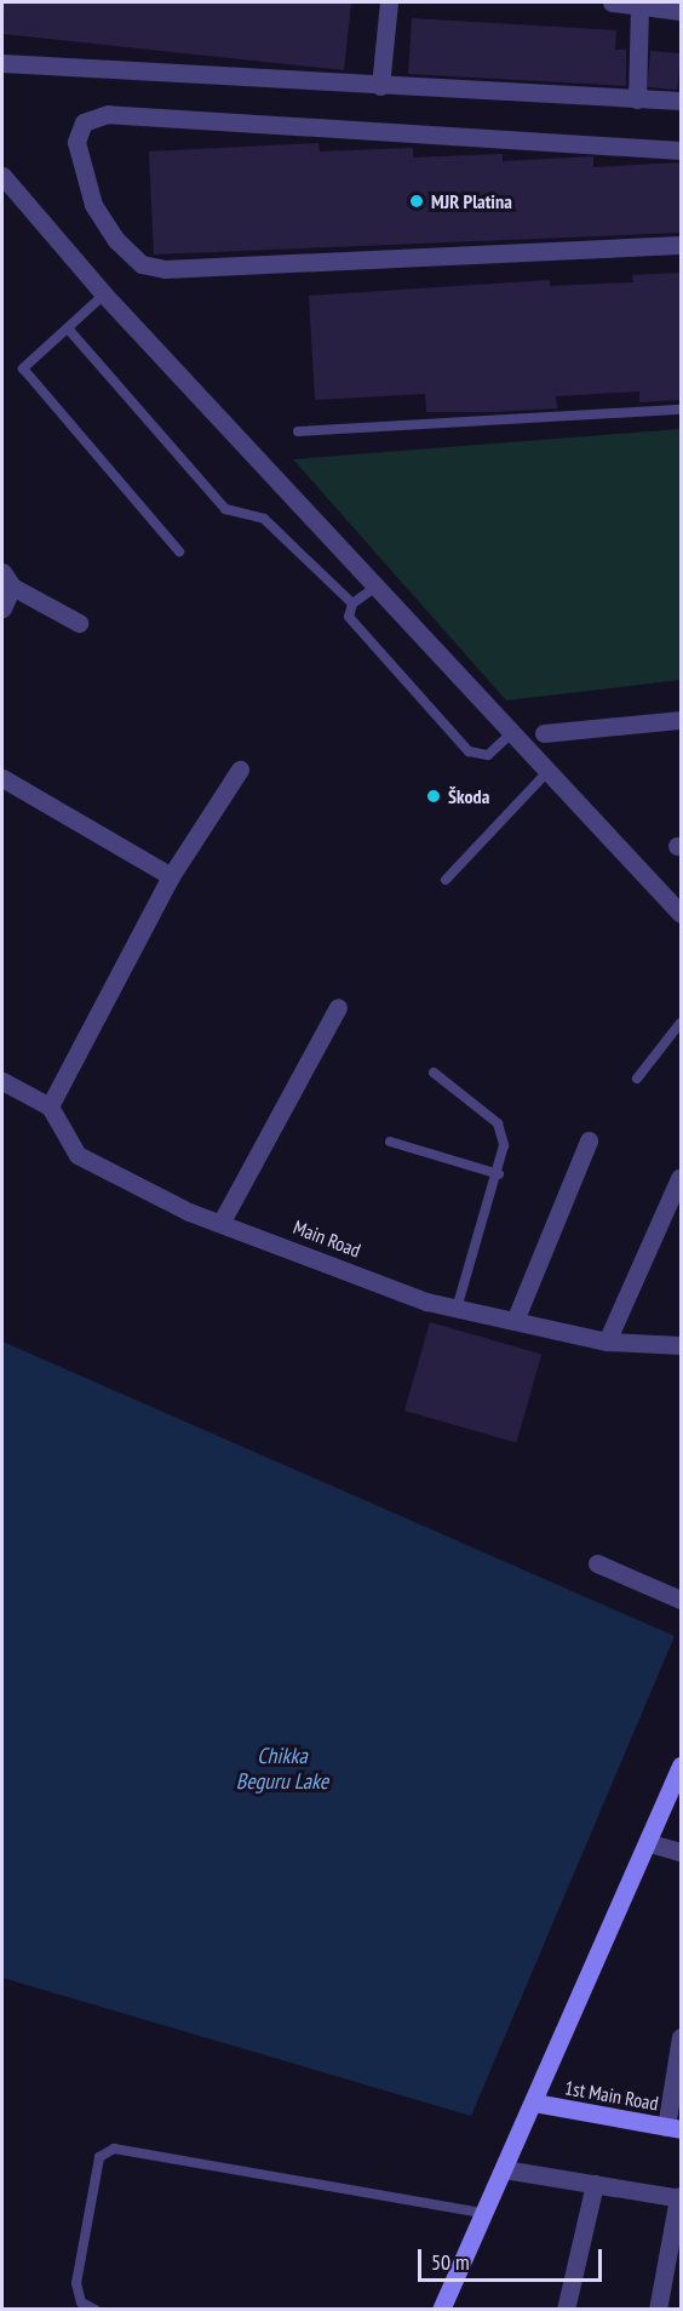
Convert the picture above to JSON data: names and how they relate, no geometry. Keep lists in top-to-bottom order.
{
  "streets": {
    "street": ["Main Road", "1st Main Road"]
  },
  "water": ["Chikka Beguru Lake"],
  "places": ["MJR Platina", "Škoda"],
  "scale_bar": "50 m"
}
